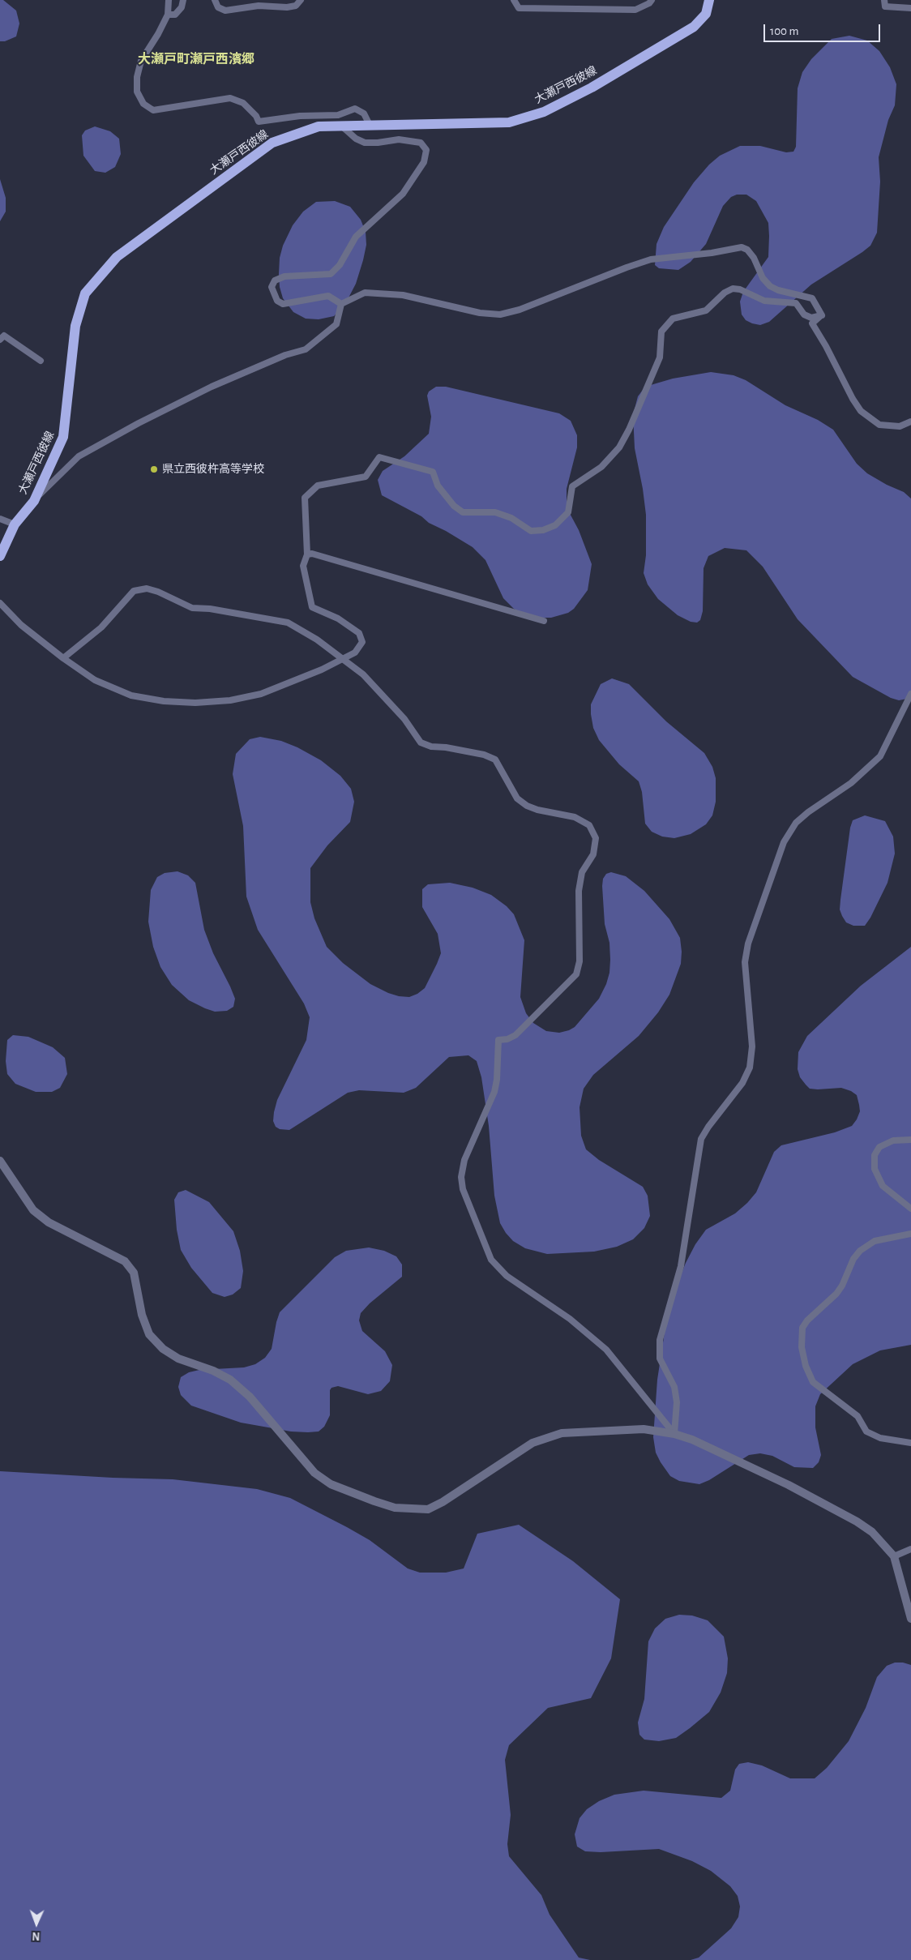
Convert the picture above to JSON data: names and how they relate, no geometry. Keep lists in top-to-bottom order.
{
  "streets": {
    "main road": ["大瀬戸西彼線"]
  },
  "districts": ["大瀬戸町瀬戸西濱郷"],
  "places": ["県立西彼杵高等学校"],
  "scale_bar": "100 m",
  "north": "bottom"
}
